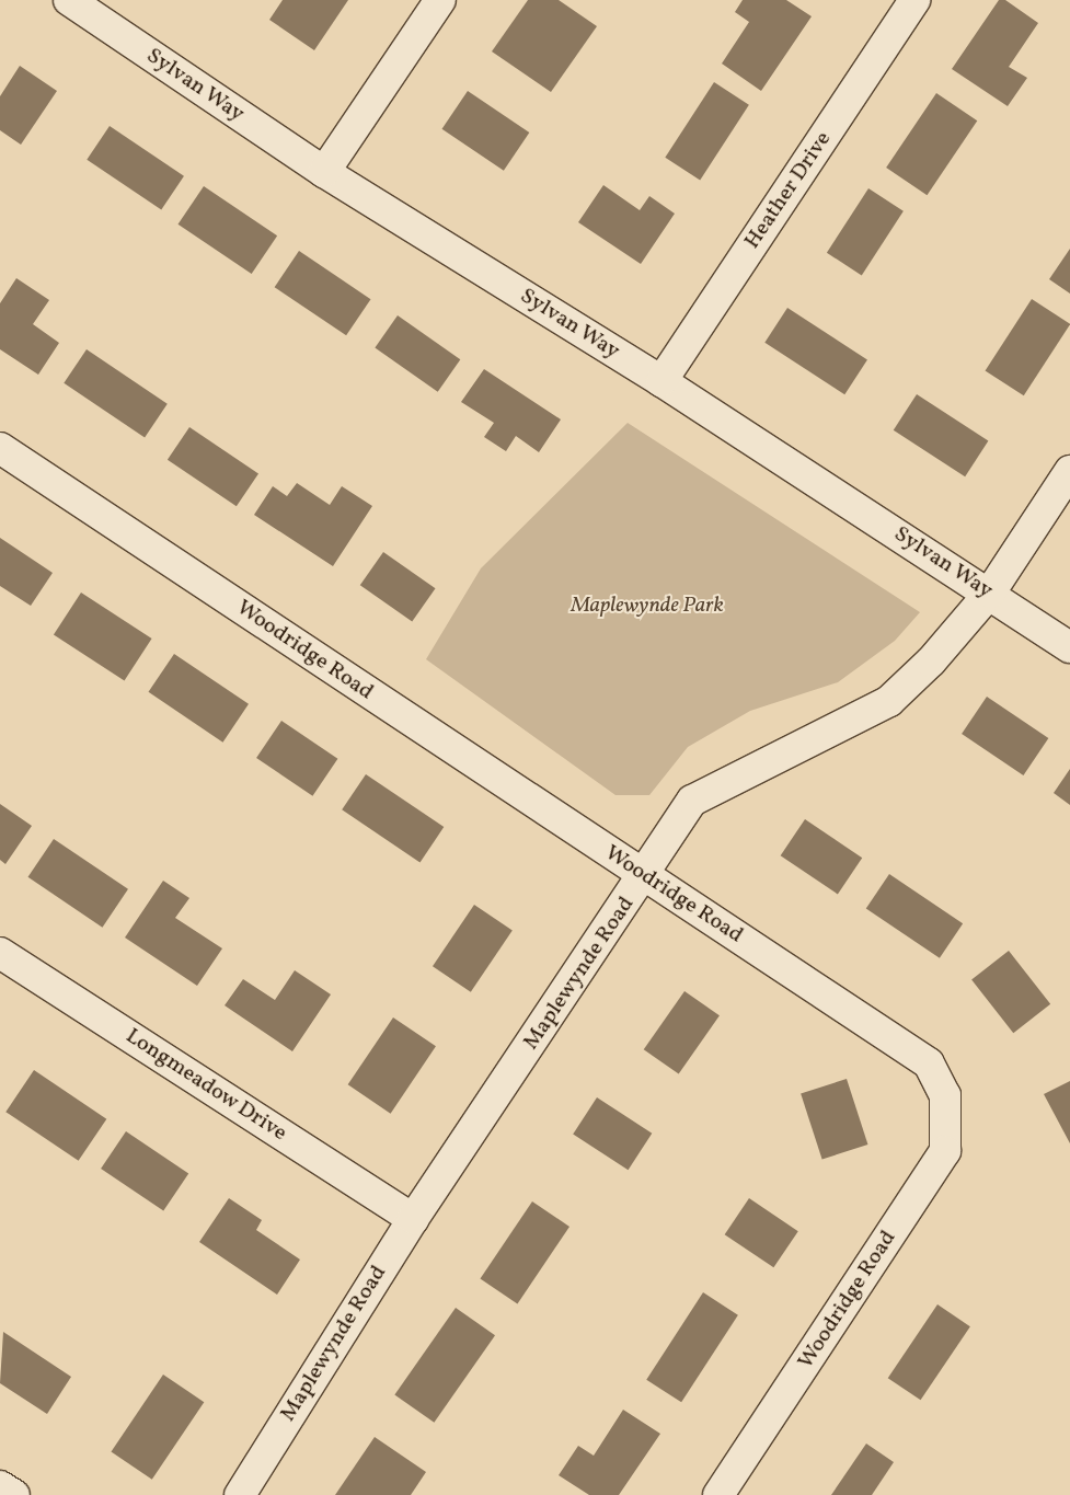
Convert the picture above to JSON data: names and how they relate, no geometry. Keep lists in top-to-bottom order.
{
  "streets": {
    "street": [
      "Sylvan Way",
      "Heather Drive",
      "Woodridge Road",
      "Maplewynde Road",
      "Longmeadow Drive"
    ]
  },
  "crossings": [
    ["Sylvan Way", "Heather Drive"],
    ["Sylvan Way", "Maplewynde Road"],
    ["Woodridge Road", "Maplewynde Road"],
    ["Maplewynde Road", "Longmeadow Drive"]
  ],
  "parks": ["Maplewynde Park"]
}
